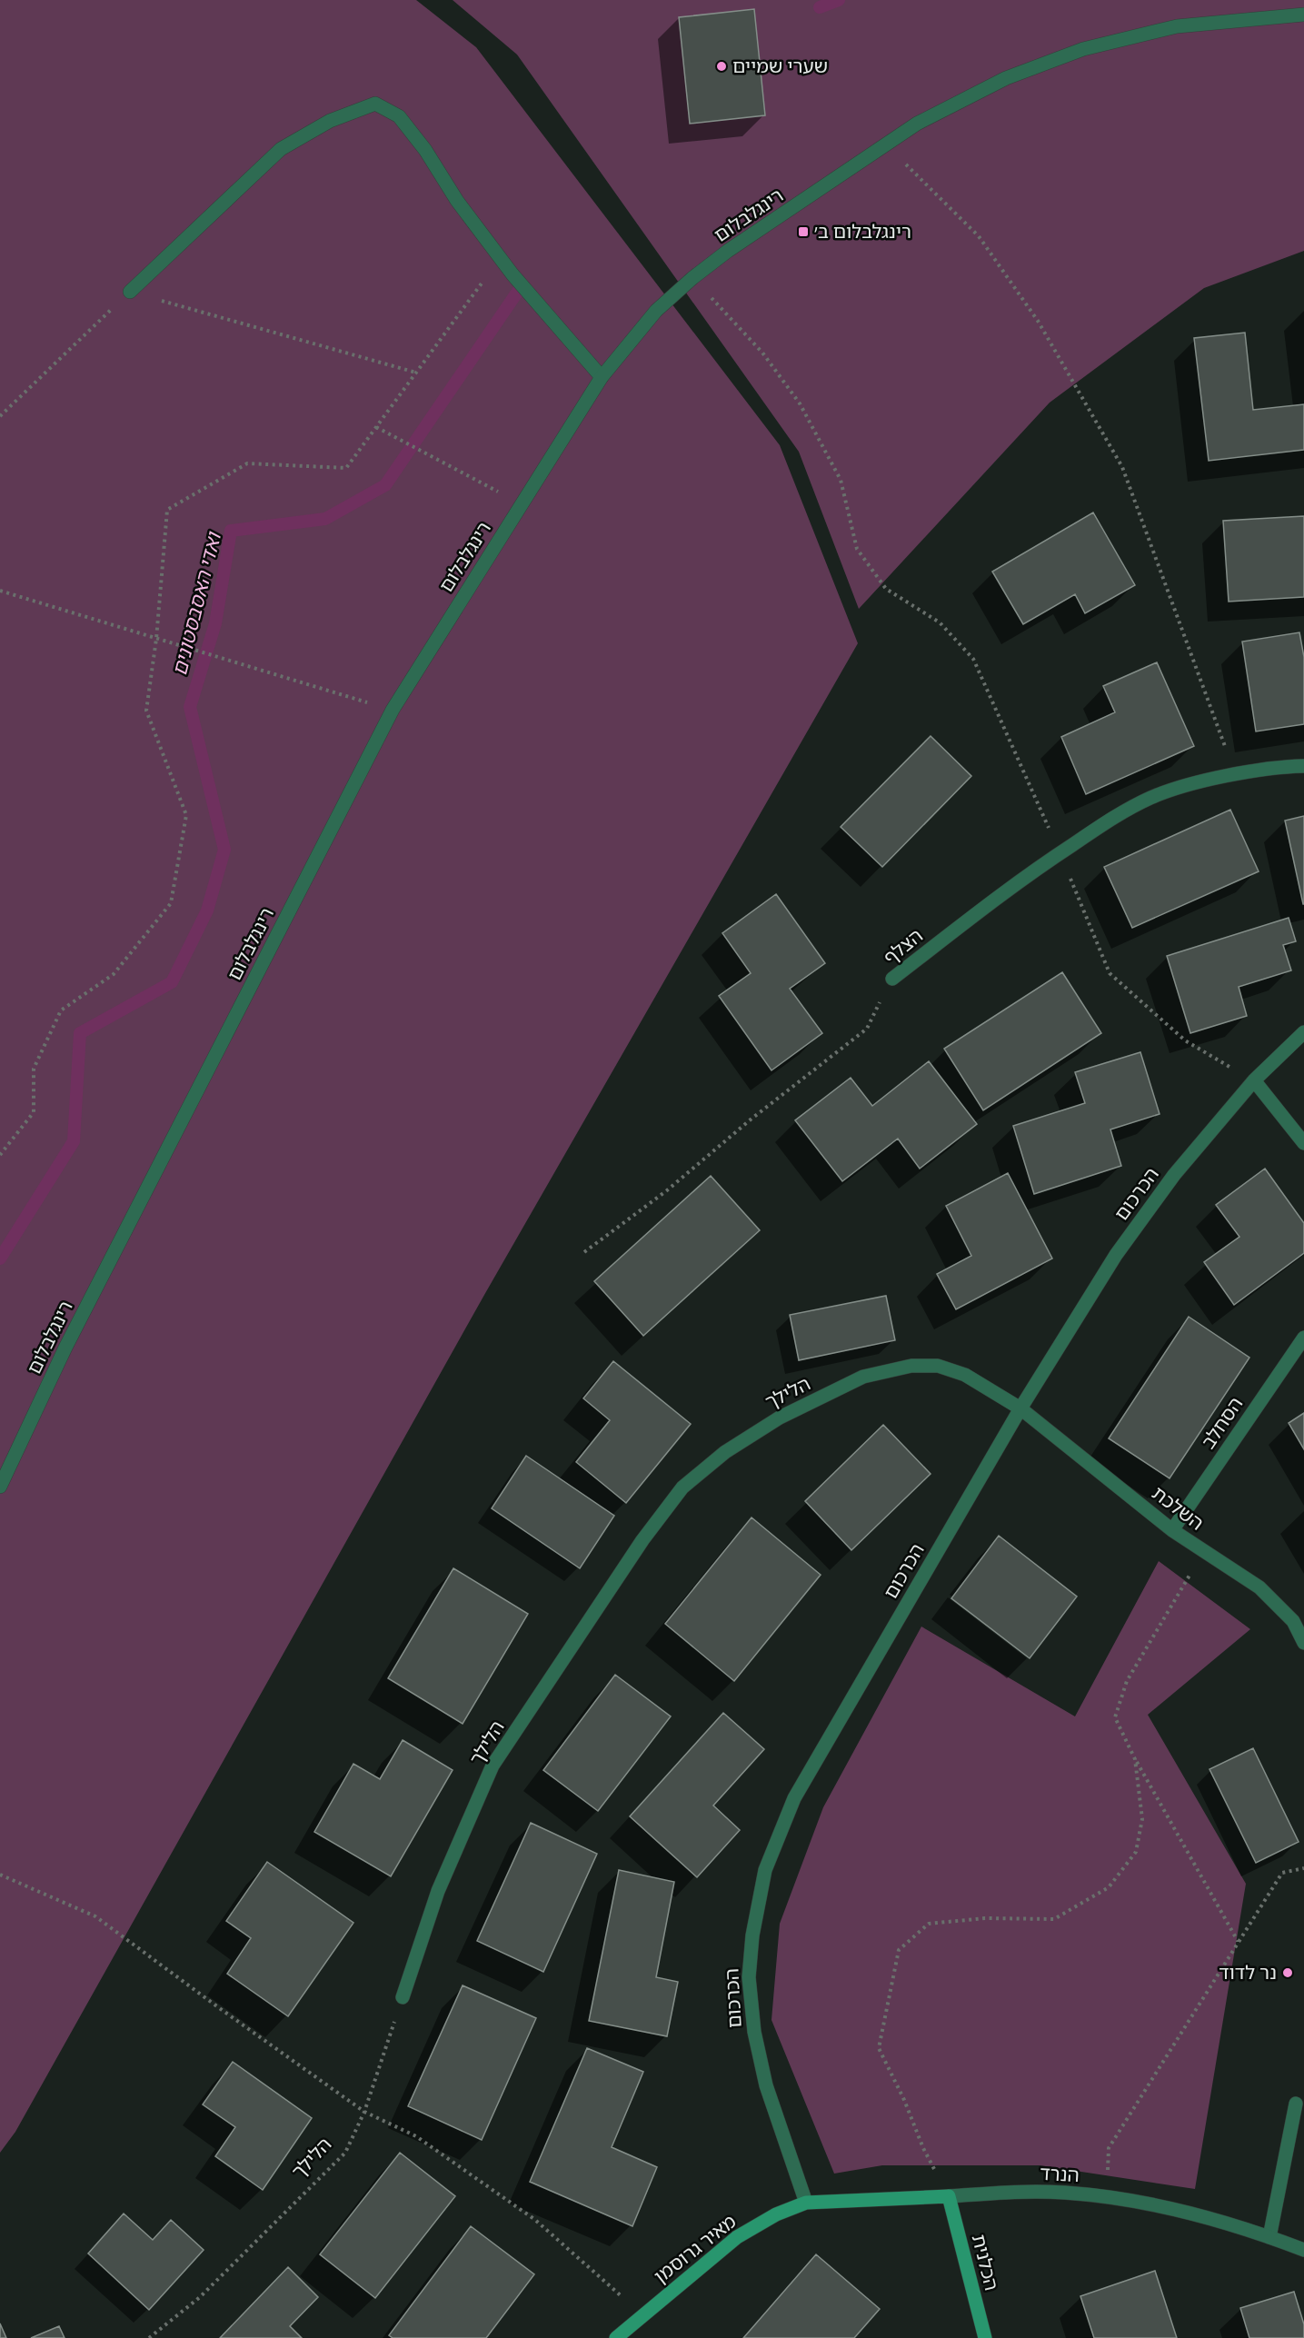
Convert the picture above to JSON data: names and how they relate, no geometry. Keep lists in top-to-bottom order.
{
  "streets": {
    "street": [
      "רינגלבלום",
      "הצלף",
      "הכרכום",
      "הלילך",
      "הסחלב",
      "השלכת",
      "הנרד",
      "מאיר גרוסמן",
      "הכלנית"
    ]
  },
  "crossings": [
    ["הכרכום", "הלילך"],
    ["הכרכום", "השלכת"],
    ["הכרכום", "הנרד"],
    ["הכרכום", "מאיר גרוסמן"],
    ["הלילך", "השלכת"],
    ["הסחלב", "השלכת"],
    ["הנרד", "מאיר גרוסמן"],
    ["הנרד", "הכלנית"]
  ],
  "water": ["ואדי האסבסטונים"],
  "places": {
    "other": ["שערי שמיים", "נר לדוד"],
    "transit": ["רינגלבלום ב׳"]
  }
}
